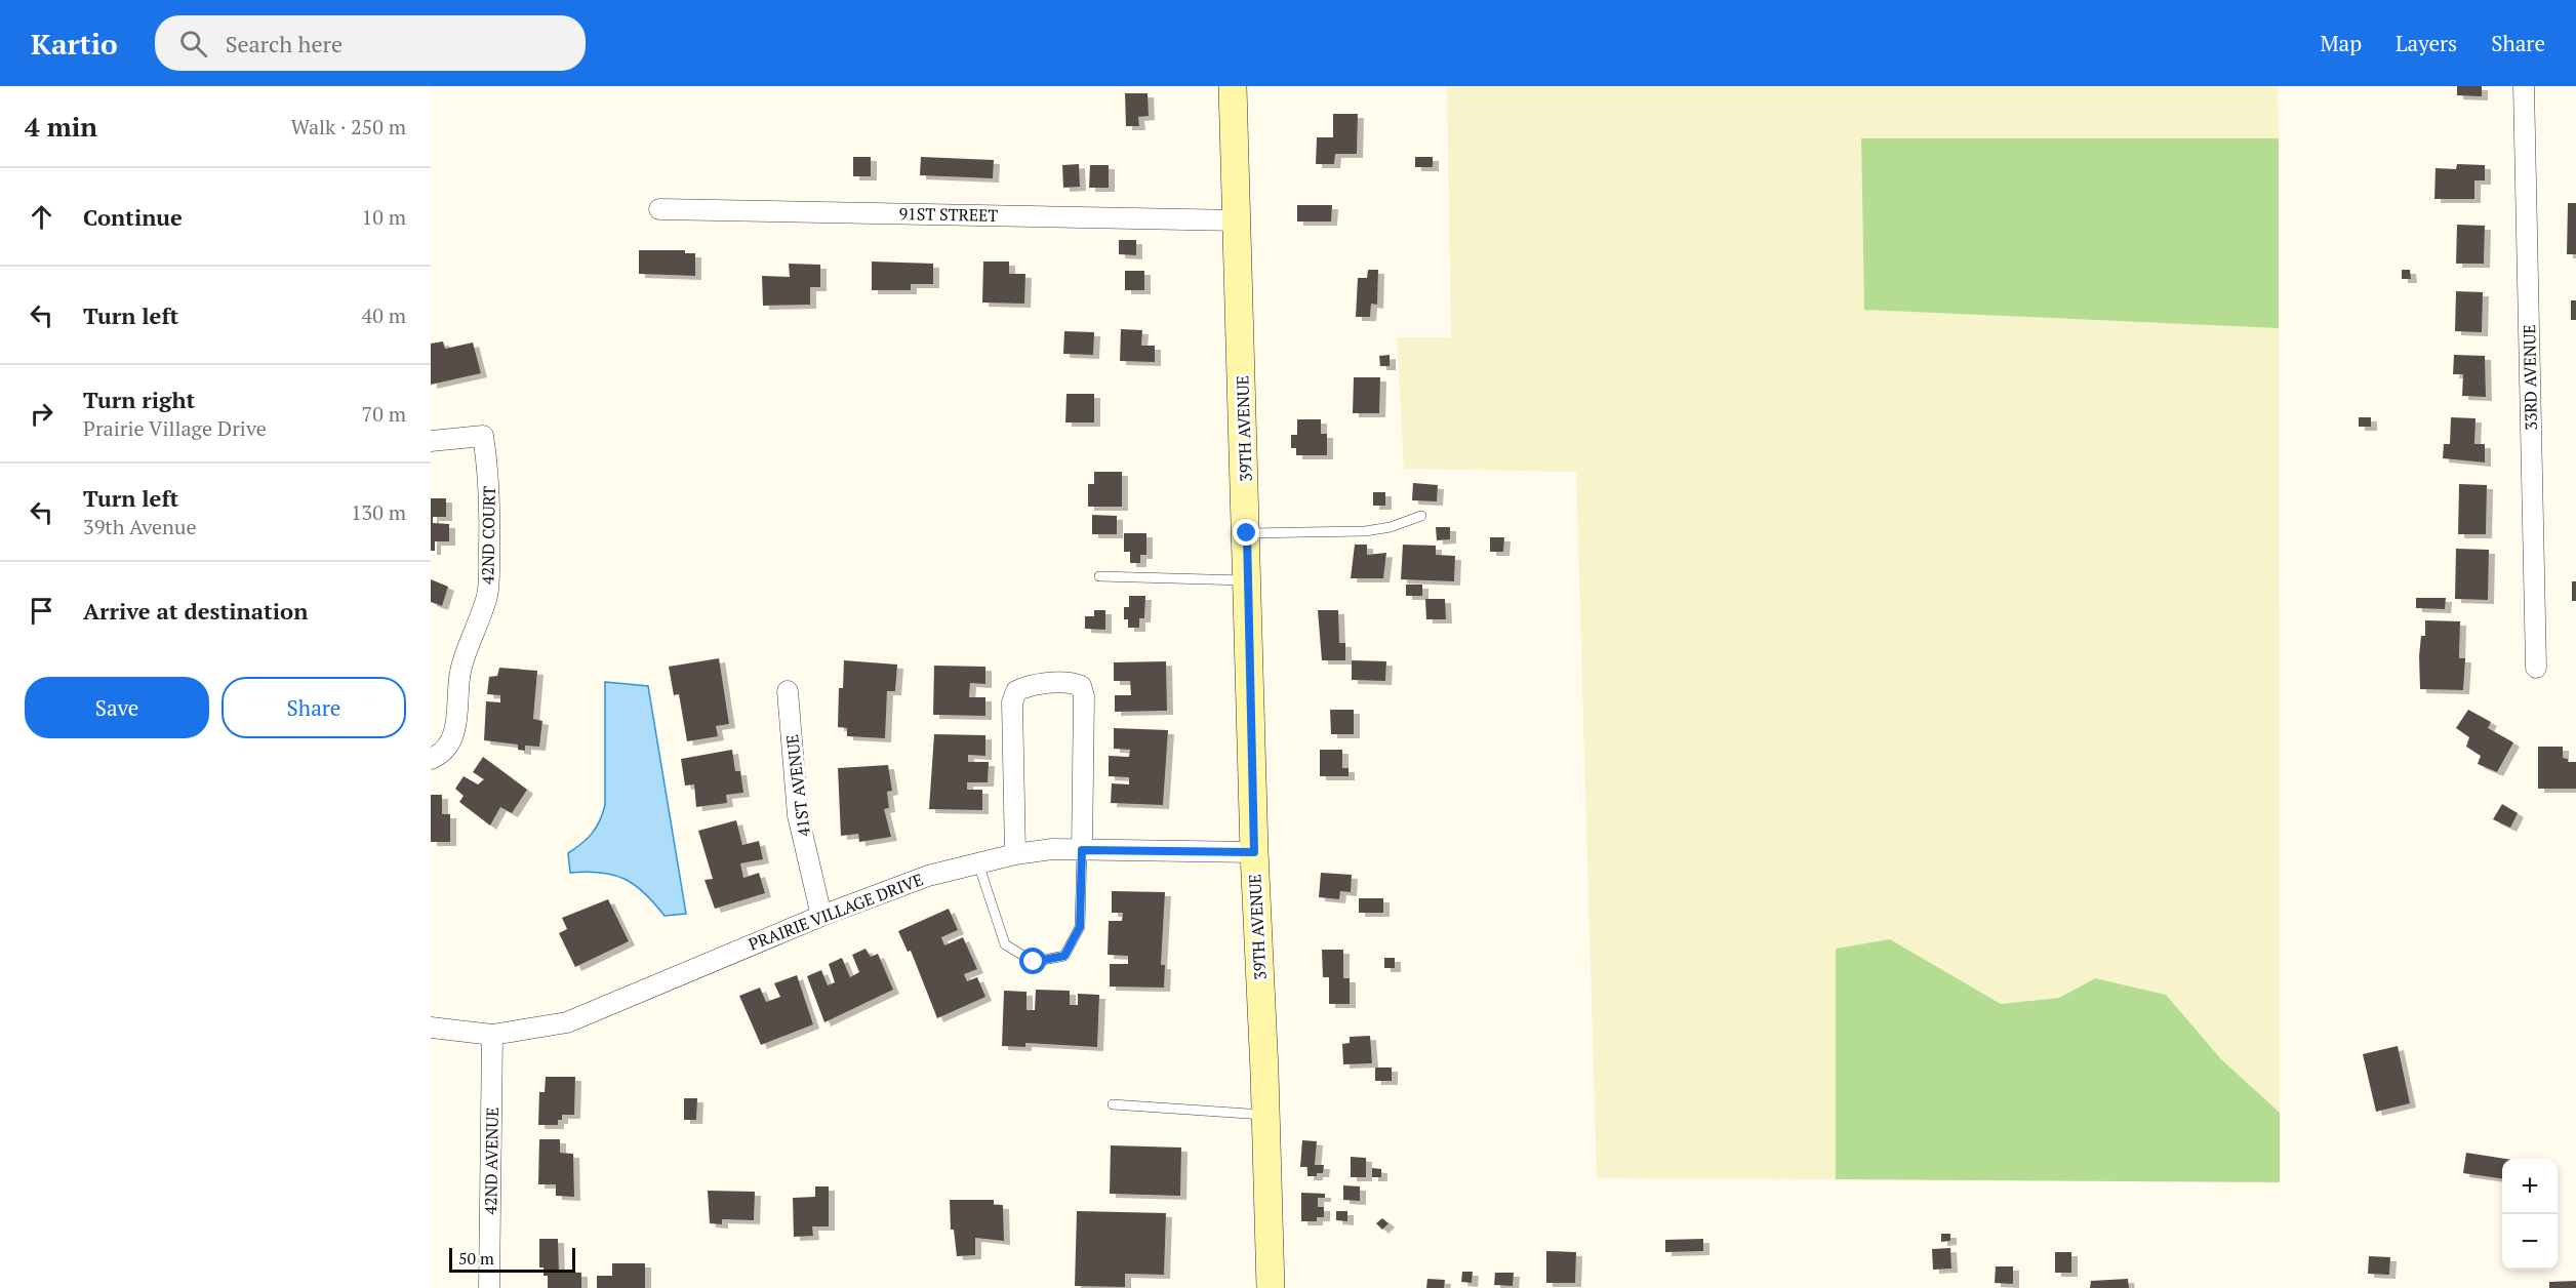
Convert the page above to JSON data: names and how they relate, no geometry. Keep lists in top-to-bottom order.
{
  "streets": {
    "main road": ["39TH AVENUE"],
    "street": [
      "91ST STREET",
      "33RD AVENUE",
      "42ND COURT",
      "41ST AVENUE",
      "PRAIRIE VILLAGE DRIVE",
      "42ND AVENUE"
    ]
  },
  "crossings": [
    ["91ST STREET", "39TH AVENUE"],
    ["39TH AVENUE", "PRAIRIE VILLAGE DRIVE"],
    ["41ST AVENUE", "PRAIRIE VILLAGE DRIVE"],
    ["PRAIRIE VILLAGE DRIVE", "42ND AVENUE"]
  ],
  "scale_bar": "50 m",
  "page": {
    "header": "Kartio",
    "search": "Search here",
    "nav": ["Map", "Layers", "Share"],
    "heading": ["4 min", "Walk · 250 m"],
    "list": [
      ["Continue", "10 m"],
      ["Turn left", "40 m"],
      ["Turn right", "Prairie Village Drive", "70 m"],
      ["Turn left", "39th Avenue", "130 m"],
      "Arrive at destination"
    ],
    "buttons": ["Save", "Share"],
    "map_buttons": ["+", "−"],
    "scale": "50 m"
  }
}
